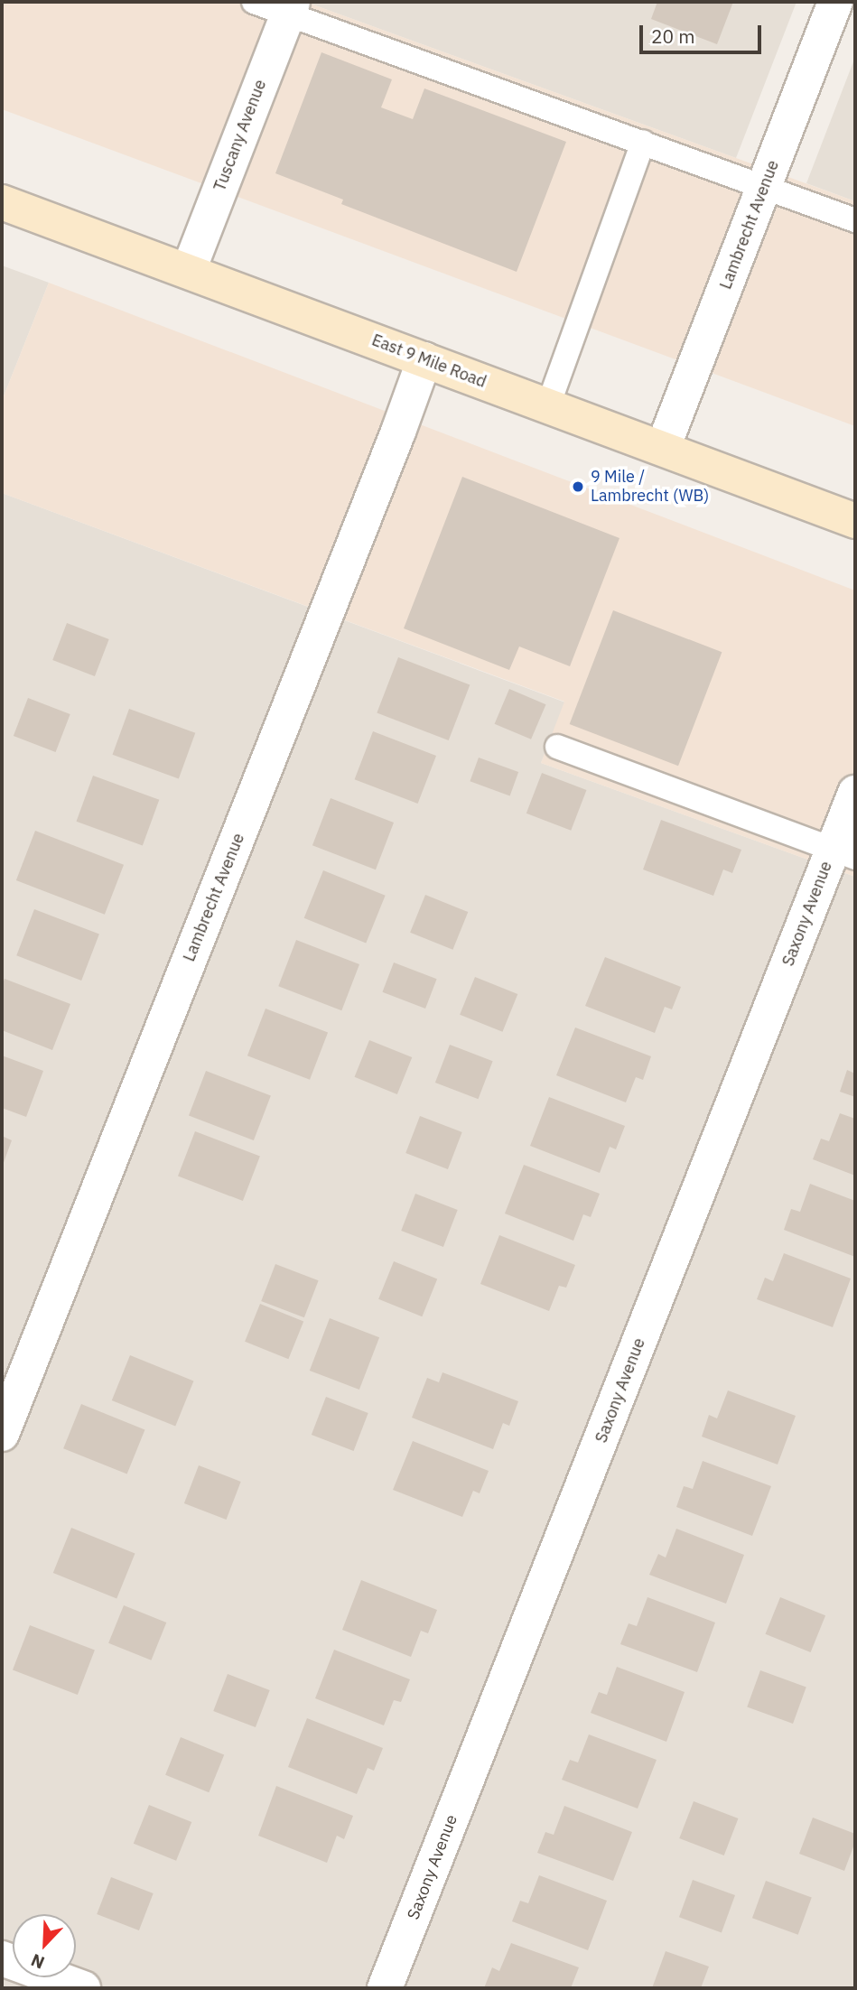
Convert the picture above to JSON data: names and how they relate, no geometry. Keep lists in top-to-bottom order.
{
  "streets": {
    "main road": ["East 9 Mile Road"],
    "street": ["Tuscany Avenue", "Lambrecht Avenue", "Saxony Avenue"]
  },
  "crossings": [
    ["Tuscany Avenue", "East 9 Mile Road"],
    ["Lambrecht Avenue", "East 9 Mile Road"]
  ],
  "places": ["9 Mile / Lambrecht (WB)"],
  "scale_bar": "20 m",
  "north": "bottom left"
}
